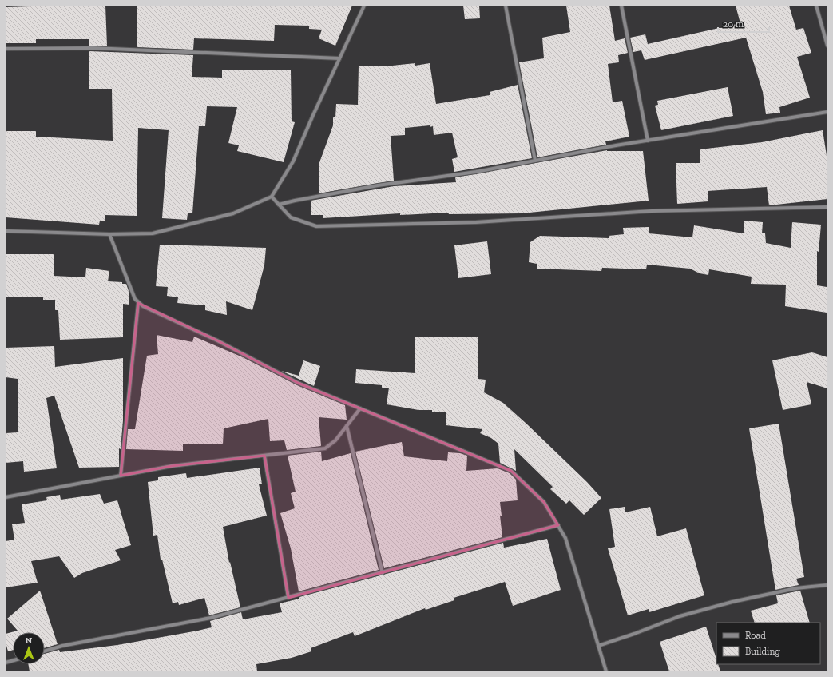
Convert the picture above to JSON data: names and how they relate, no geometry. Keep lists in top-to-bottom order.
{
  "legend": ["Road", "Building"],
  "scale_bar": "20 m",
  "north": "top"
}
